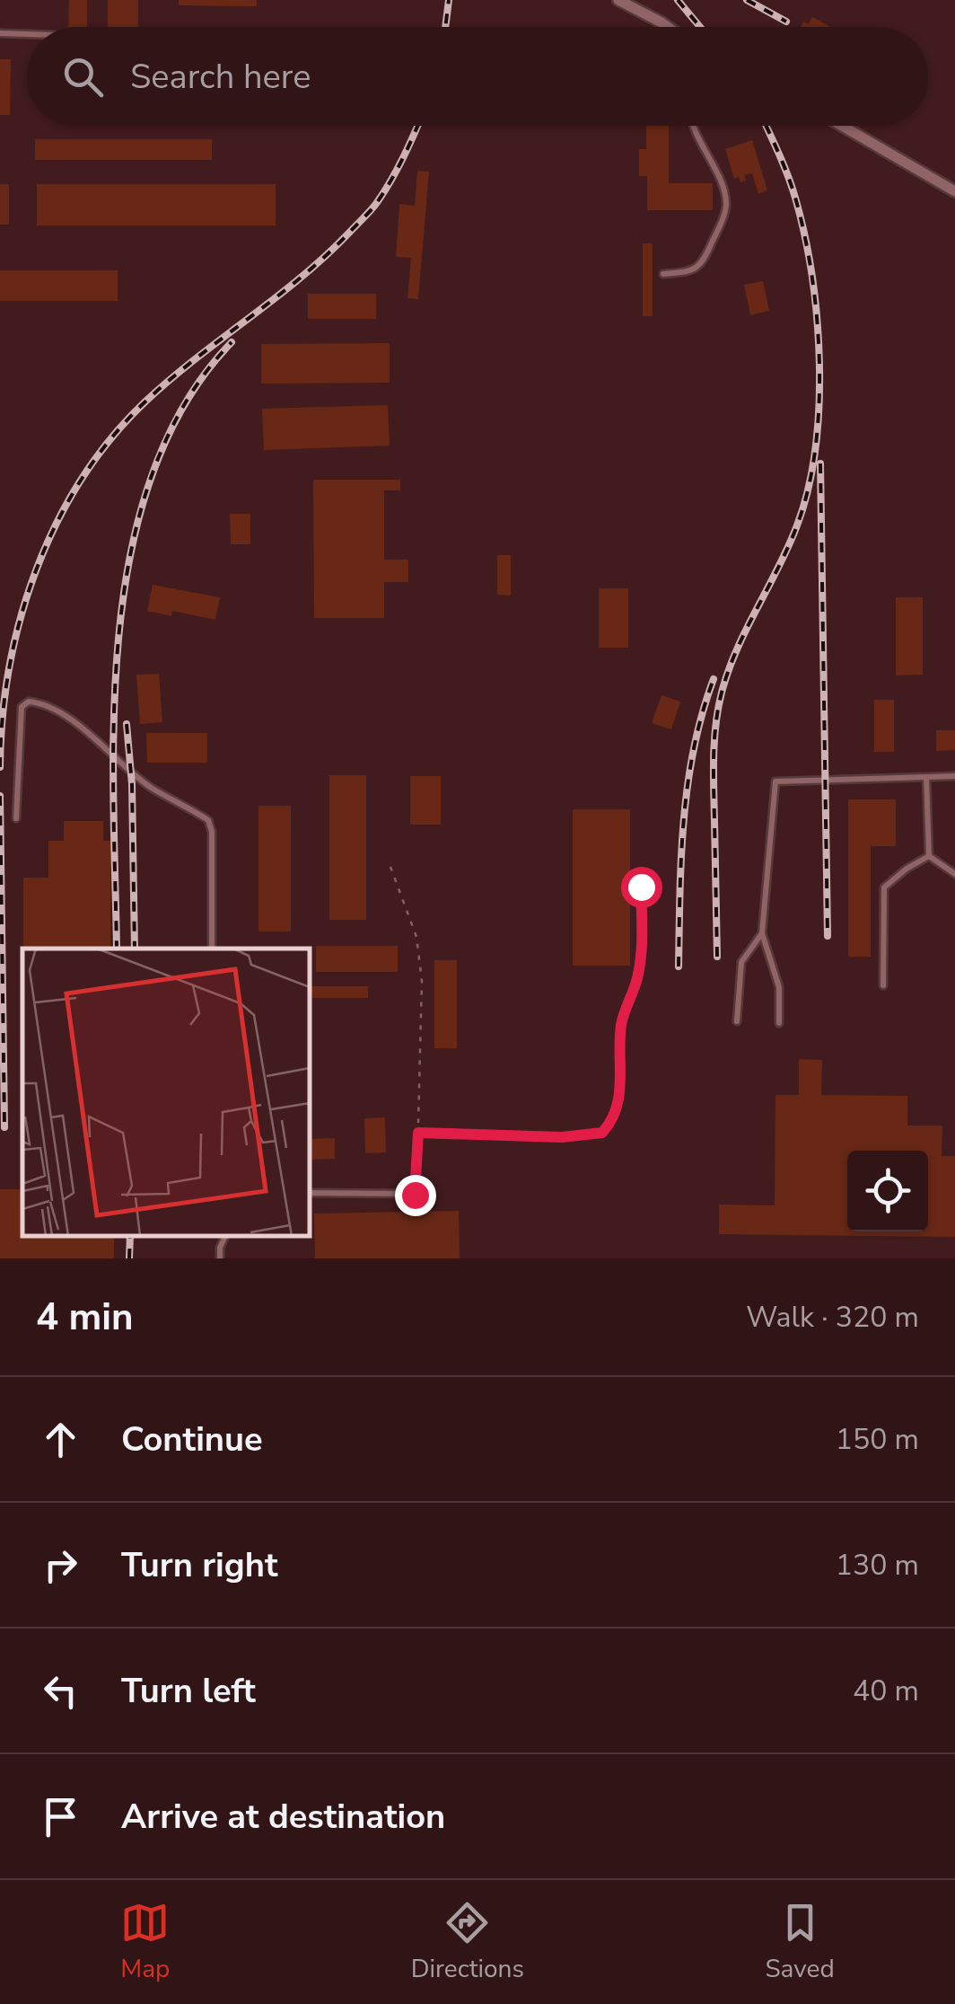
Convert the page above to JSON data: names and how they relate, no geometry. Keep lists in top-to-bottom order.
{
  "page": {
    "search": "Search here",
    "heading": ["4 min", "Walk · 320 m"],
    "list": [
      ["Continue", "150 m"],
      ["Turn right", "130 m"],
      ["Turn left", "40 m"],
      "Arrive at destination"
    ],
    "nav": ["Map", "Directions", "Saved"]
  }
}
